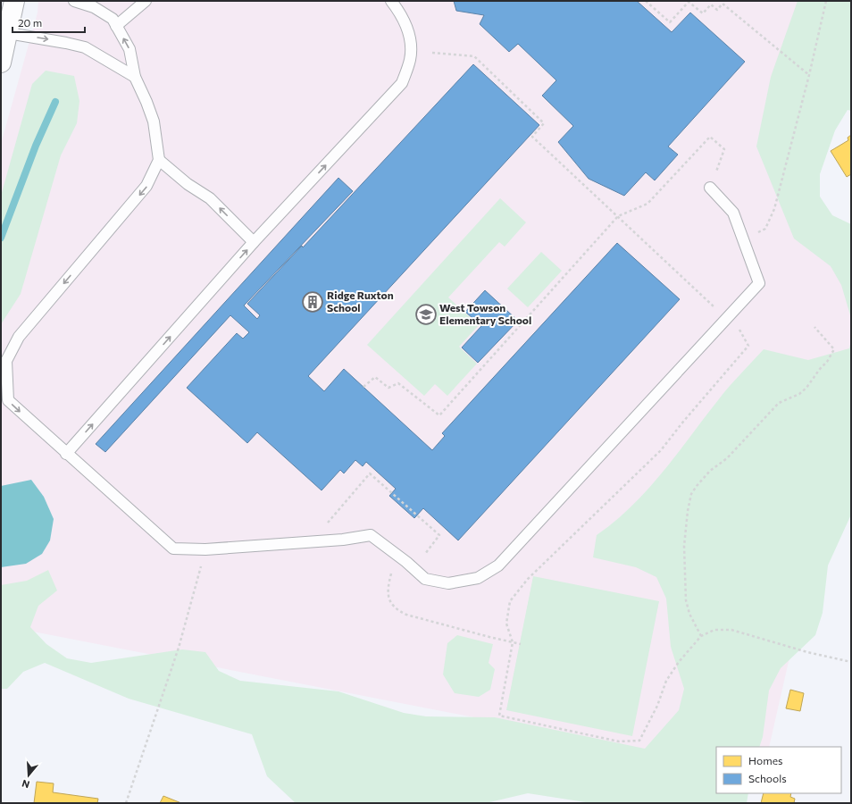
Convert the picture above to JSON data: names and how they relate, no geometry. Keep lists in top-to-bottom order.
{
  "places": {
    "building": ["Ridge Ruxton School"],
    "school or university": ["West Towson Elementary School"]
  },
  "legend": ["Homes", "Schools"],
  "scale_bar": "20 m",
  "north": "bottom"
}
